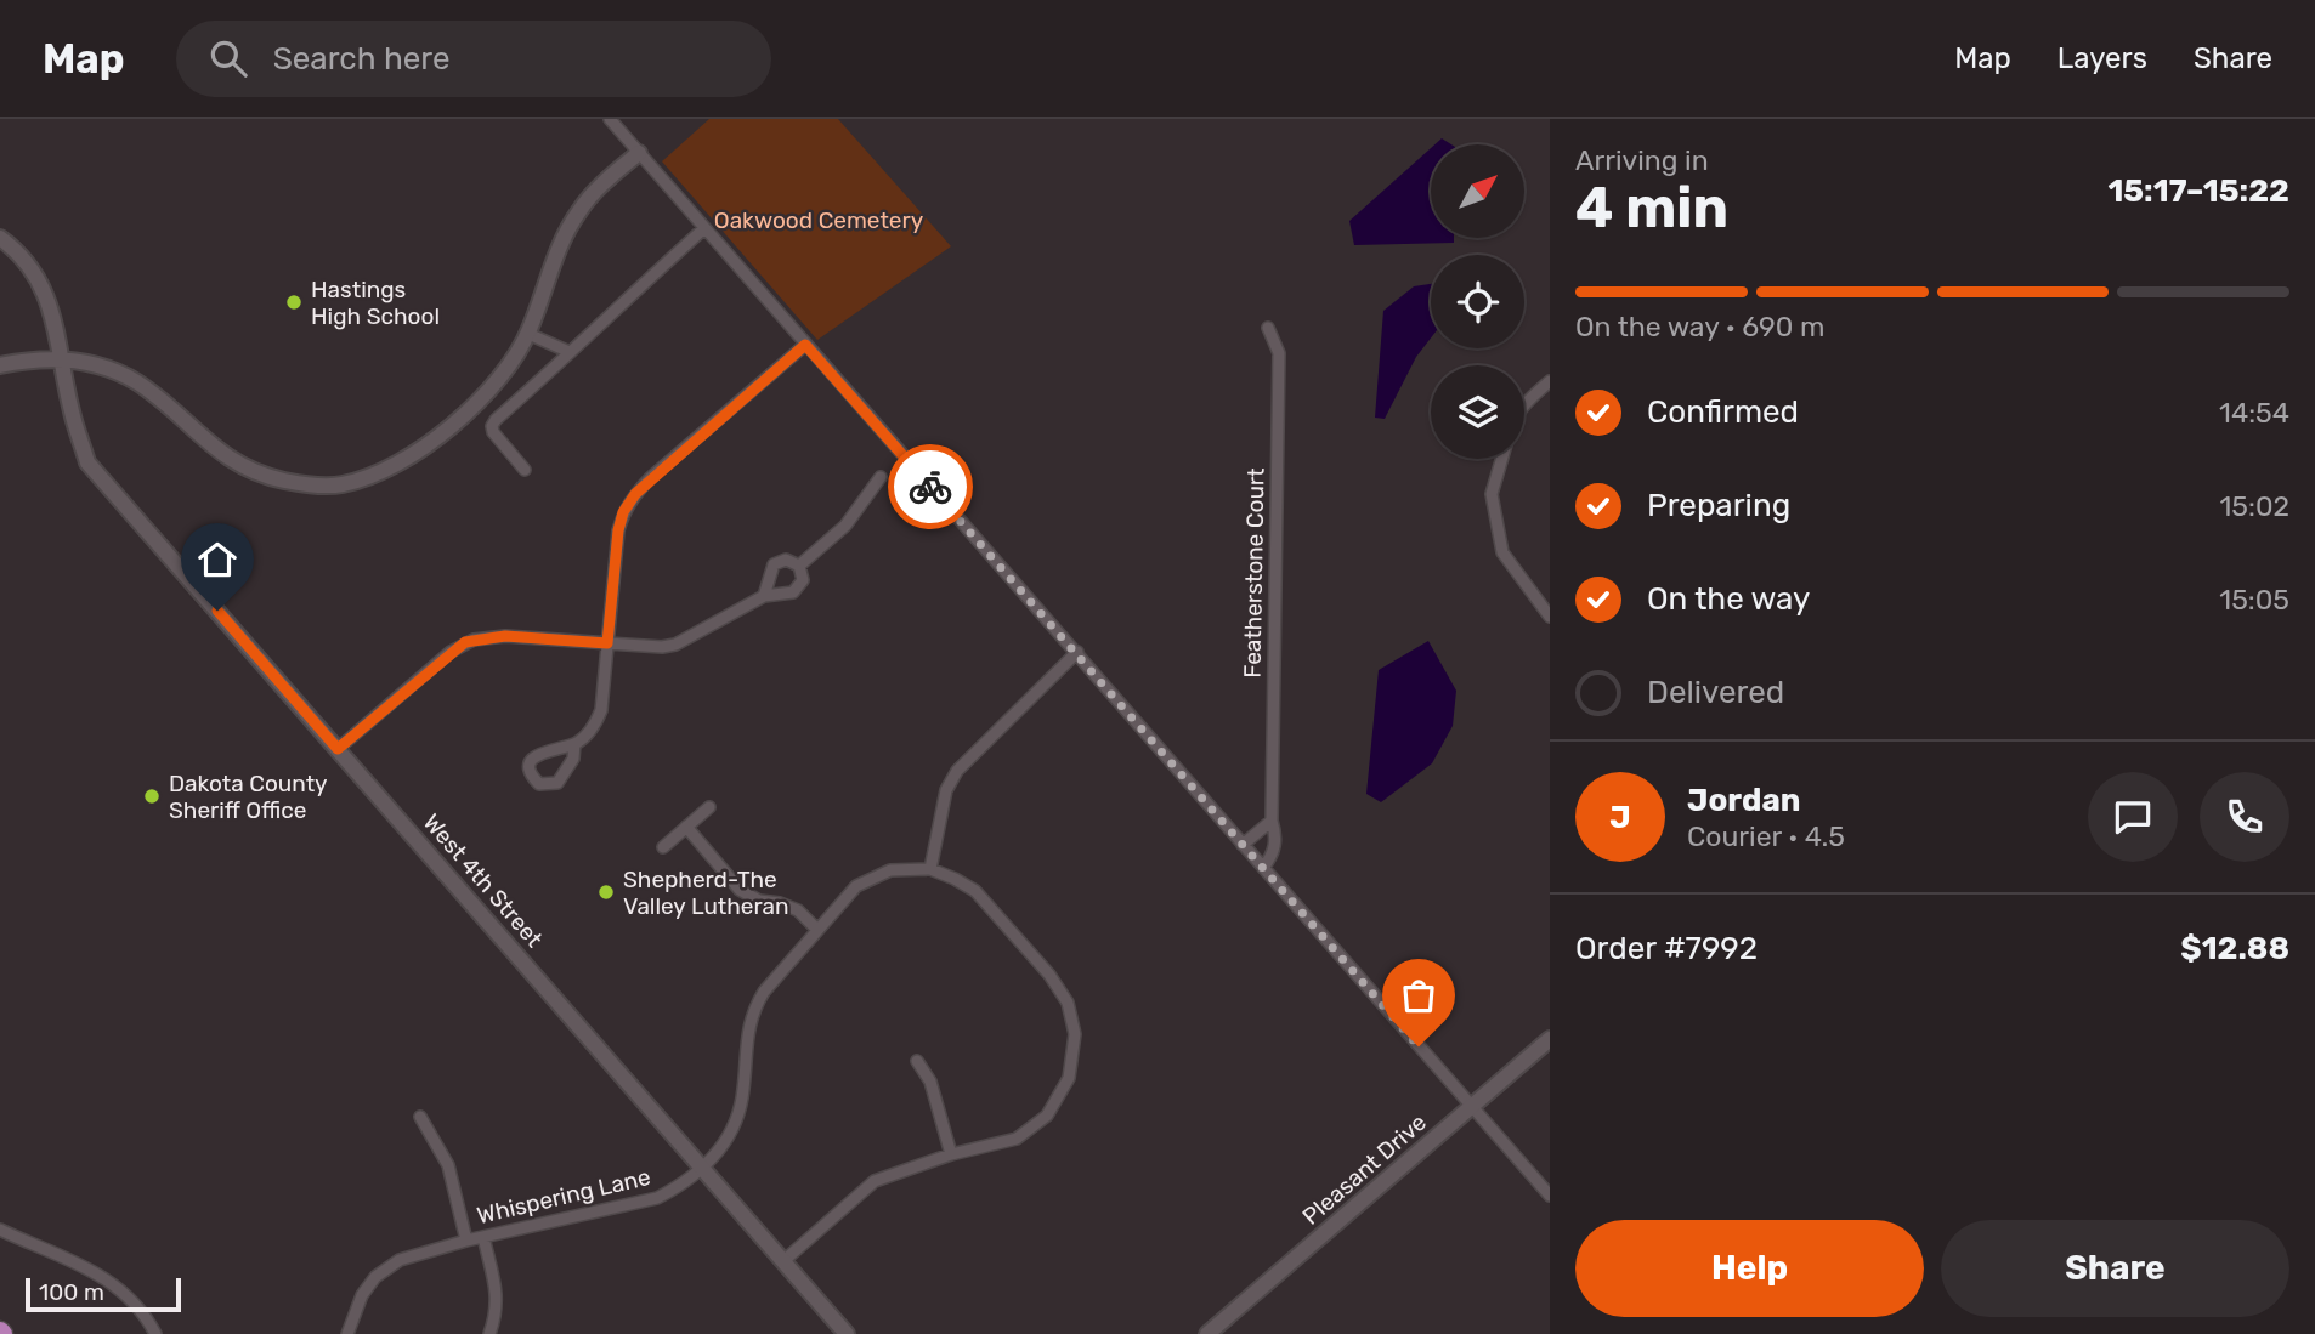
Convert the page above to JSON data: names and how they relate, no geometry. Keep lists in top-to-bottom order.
{
  "streets": {
    "street": [
      "Featherstone Court",
      "West 4th Street",
      "Pleasant Drive",
      "Whispering Lane"
    ]
  },
  "crossings": [
    ["West 4th Street", "Whispering Lane"]
  ],
  "parks": ["Oakwood Cemetery"],
  "places": ["Hastings High School", "Dakota County Sheriff Office", "Shepherd-The Valley Lutheran"],
  "scale_bar": "100 m",
  "north": "top right",
  "page": {
    "header": "Map",
    "search": "Search here",
    "nav": ["Map", "Layers", "Share"],
    "heading": ["4 min", "Arriving in", "15:17–15:22"],
    "panel": [
      "Jordan",
      "Courier · 4.5",
      "Order #7992",
      "$12.88"
    ],
    "bar": "On the way · 690 m",
    "list": [
      ["Confirmed", "14:54"],
      ["Preparing", "15:02"],
      ["On the way", "15:05"],
      "Delivered"
    ],
    "round": "J",
    "buttons": ["Help", "Share"],
    "scale": "100 m"
  }
}
